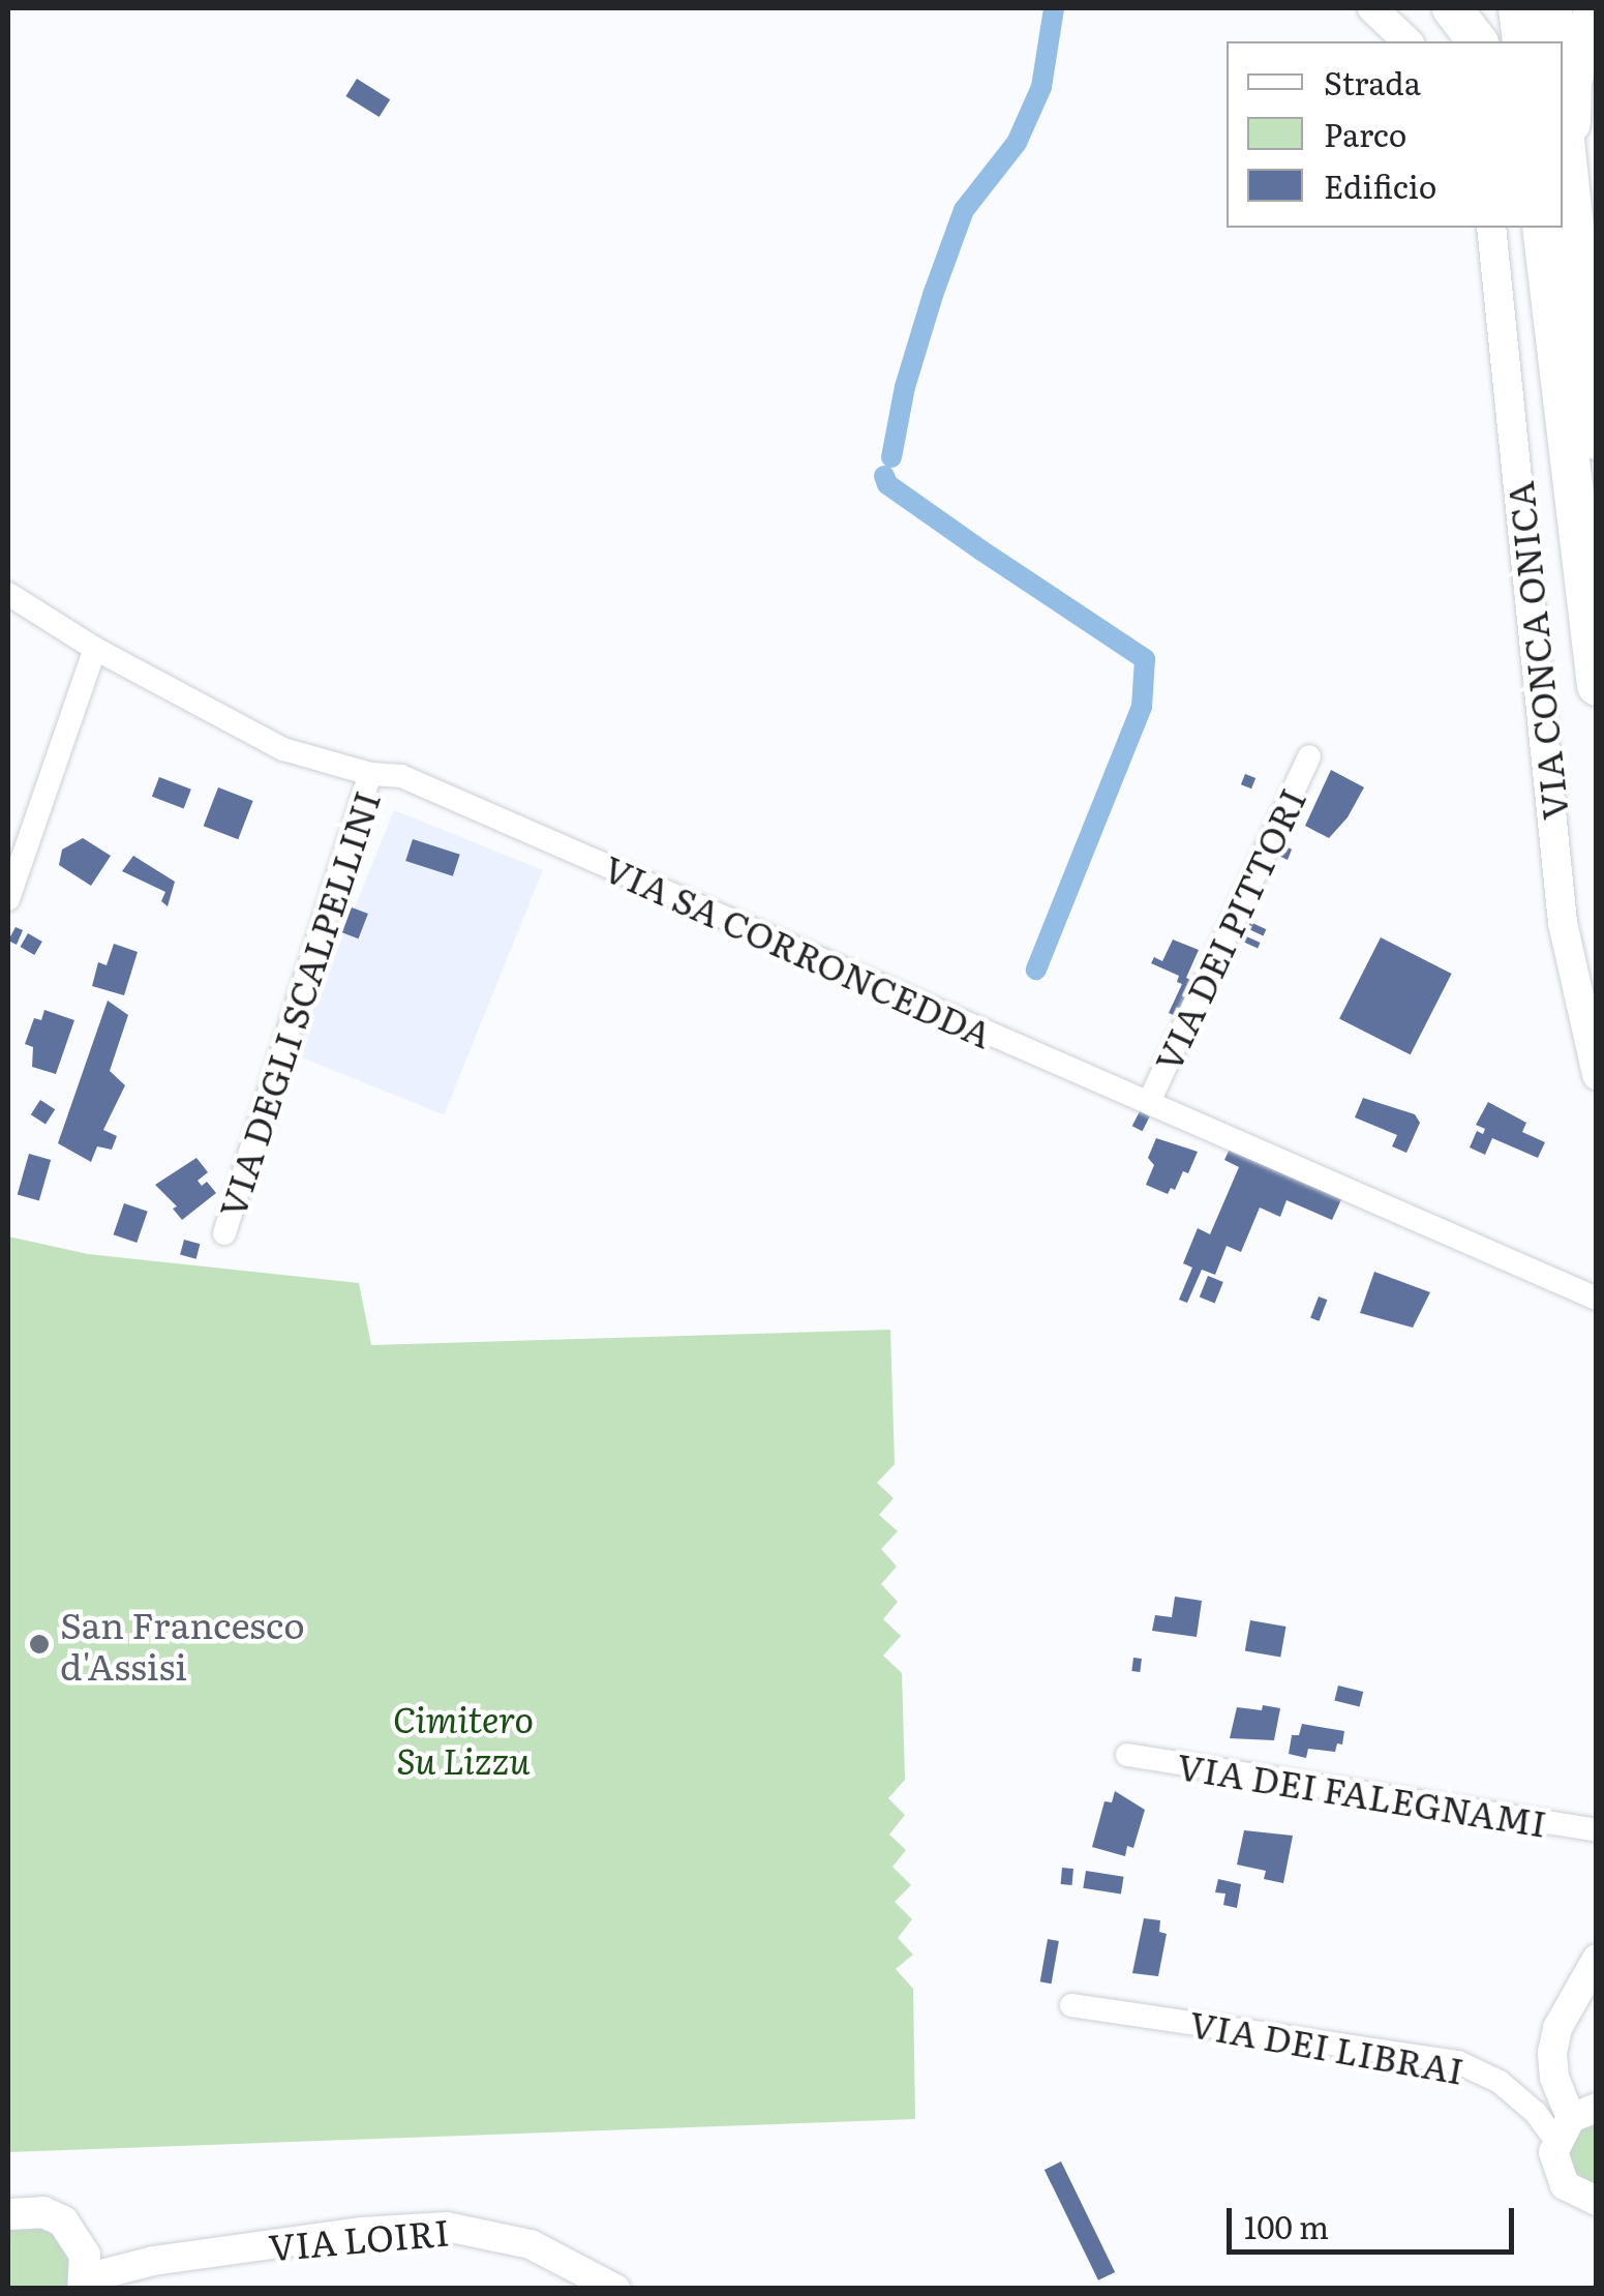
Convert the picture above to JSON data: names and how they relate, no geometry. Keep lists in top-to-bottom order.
{
  "streets": {
    "street": [
      "VIA CONCA ONICA",
      "VIA DEI PITTORI",
      "VIA SA CORRONCEDDA",
      "VIA DEGLI SCALPELLINI",
      "VIA DEI FALEGNAMI",
      "VIA DEI LIBRAI",
      "VIA LOIRI"
    ]
  },
  "crossings": [
    ["VIA DEI PITTORI", "VIA SA CORRONCEDDA"],
    ["VIA SA CORRONCEDDA", "VIA DEGLI SCALPELLINI"]
  ],
  "parks": ["Cimitero Su Lizzu"],
  "places": ["San Francesco d'Assisi"],
  "legend": ["Strada", "Parco", "Edificio"],
  "scale_bar": "100 m"
}
